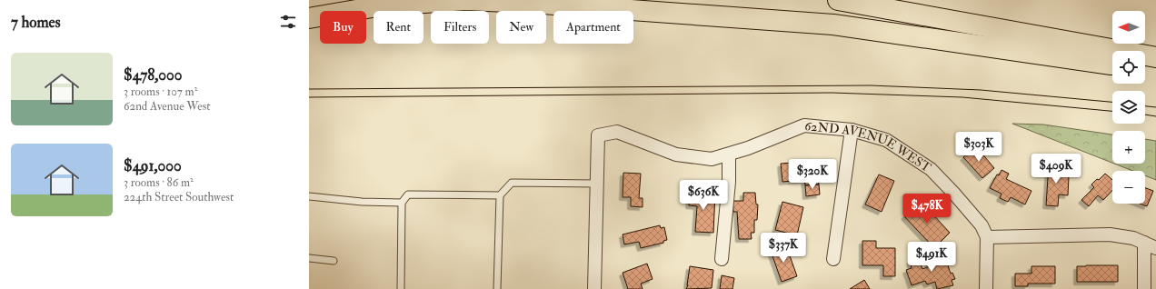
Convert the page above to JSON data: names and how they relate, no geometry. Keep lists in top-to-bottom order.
{
  "streets": {
    "street": ["62ND AVENUE WEST"]
  },
  "north": "left",
  "page": {
    "heading": "7 homes",
    "map_buttons": ["+", "−"],
    "chip": [
      "Buy",
      "Rent",
      "Filters",
      "New",
      "Apartment"
    ],
    "list": [
      {
        "name": "$478,000",
        "note": "3 rooms · 107 m² · 62nd Avenue West"
      },
      {
        "name": "$491,000",
        "note": "3 rooms · 86 m² · 224th Street Southwest"
      }
    ],
    "price": [
      "$303K",
      "$409K",
      "$320K",
      "$636K",
      "$478K",
      "$337K",
      "$491K"
    ]
  }
}
